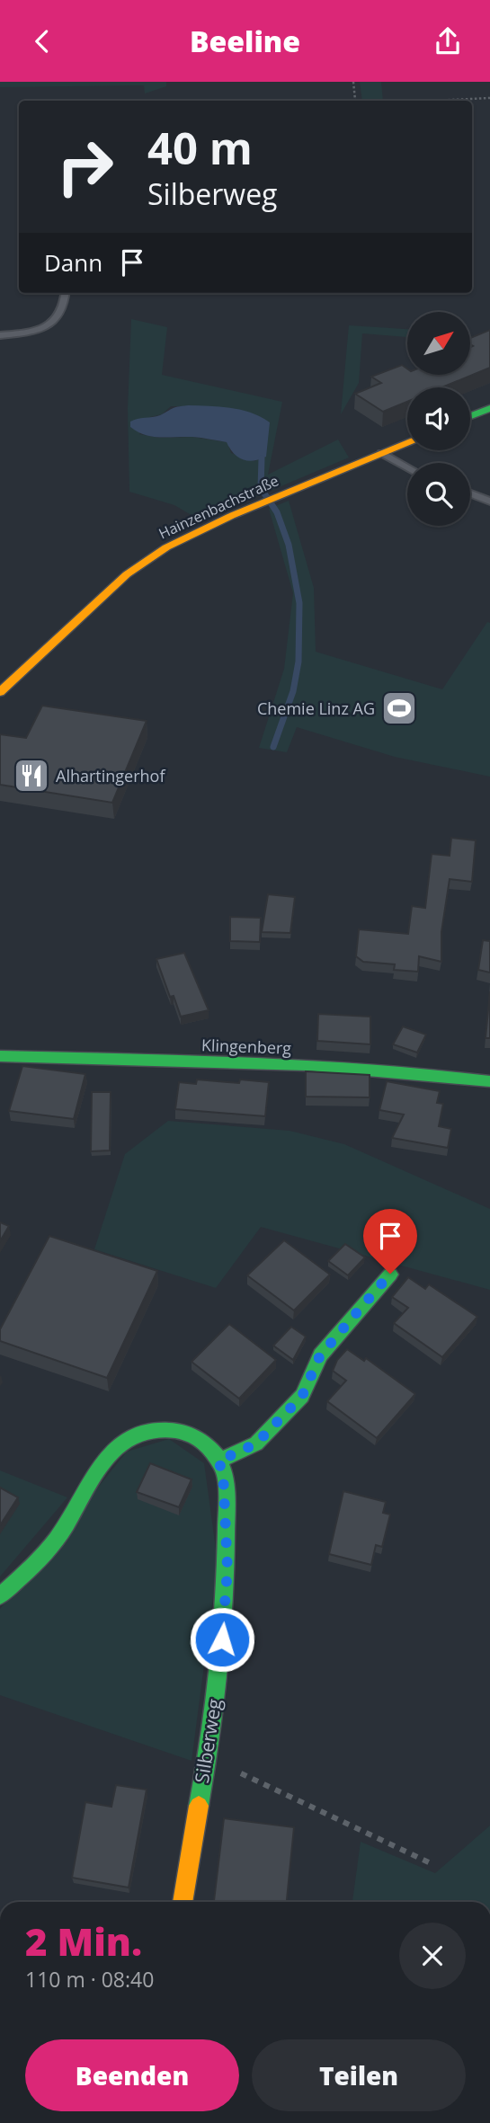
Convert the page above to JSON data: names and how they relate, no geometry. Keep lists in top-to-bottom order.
{
  "streets": {
    "street": ["Hainzenbachstraße", "Klingenberg", "Silberweg"]
  },
  "places": {
    "sports": ["Chemie Linz AG"],
    "restaurant": ["Alhartingerhof"]
  },
  "north": "top right",
  "page": {
    "header": "Beeline",
    "turn": ["40 m", "Silberweg"],
    "then": "Dann",
    "heading": ["2 Min.", "110 m · 08:40"],
    "buttons": ["Beenden", "Teilen"]
  }
}
